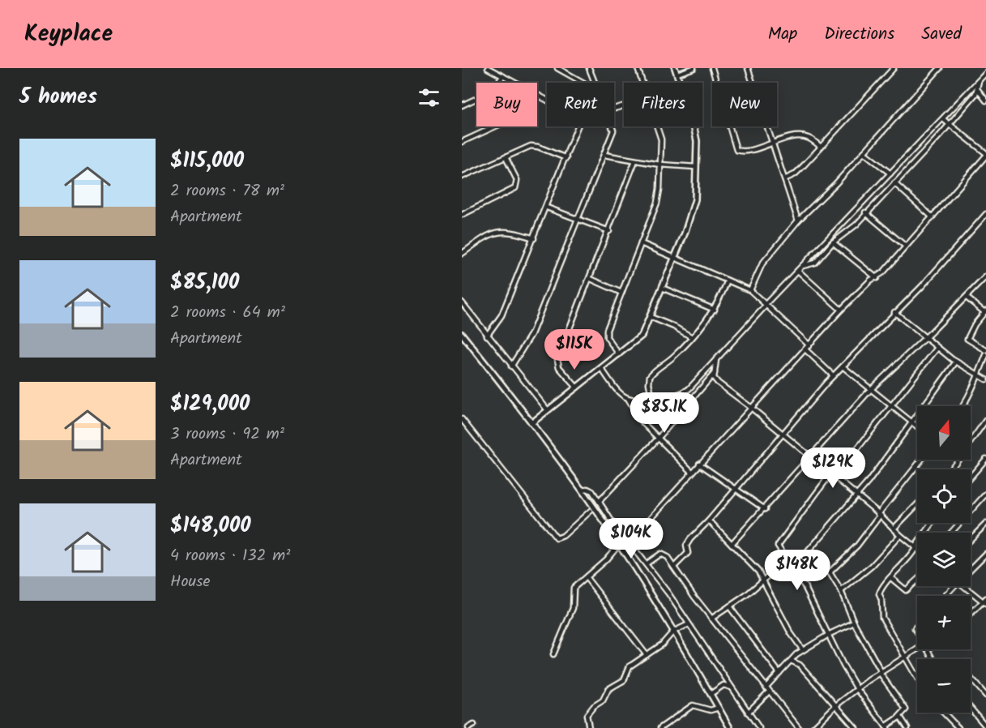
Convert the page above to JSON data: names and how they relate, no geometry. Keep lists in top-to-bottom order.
{
  "north": "top",
  "page": {
    "header": "Keyplace",
    "nav": ["Map", "Directions", "Saved"],
    "heading": "5 homes",
    "chip": [
      "Buy",
      "Rent",
      "Filters",
      "New"
    ],
    "list": [
      {
        "name": "$115,000",
        "note": "2 rooms · 78 m² · Apartment"
      },
      {
        "name": "$85,100",
        "note": "2 rooms · 64 m² · Apartment"
      },
      {
        "name": "$129,000",
        "note": "3 rooms · 92 m² · Apartment"
      },
      {
        "name": "$148,000",
        "note": "4 rooms · 132 m² · House"
      }
    ],
    "price": [
      "$115K",
      "$85.1K",
      "$129K",
      "$104K",
      "$148K"
    ],
    "map_buttons": ["+", "−"]
  }
}
